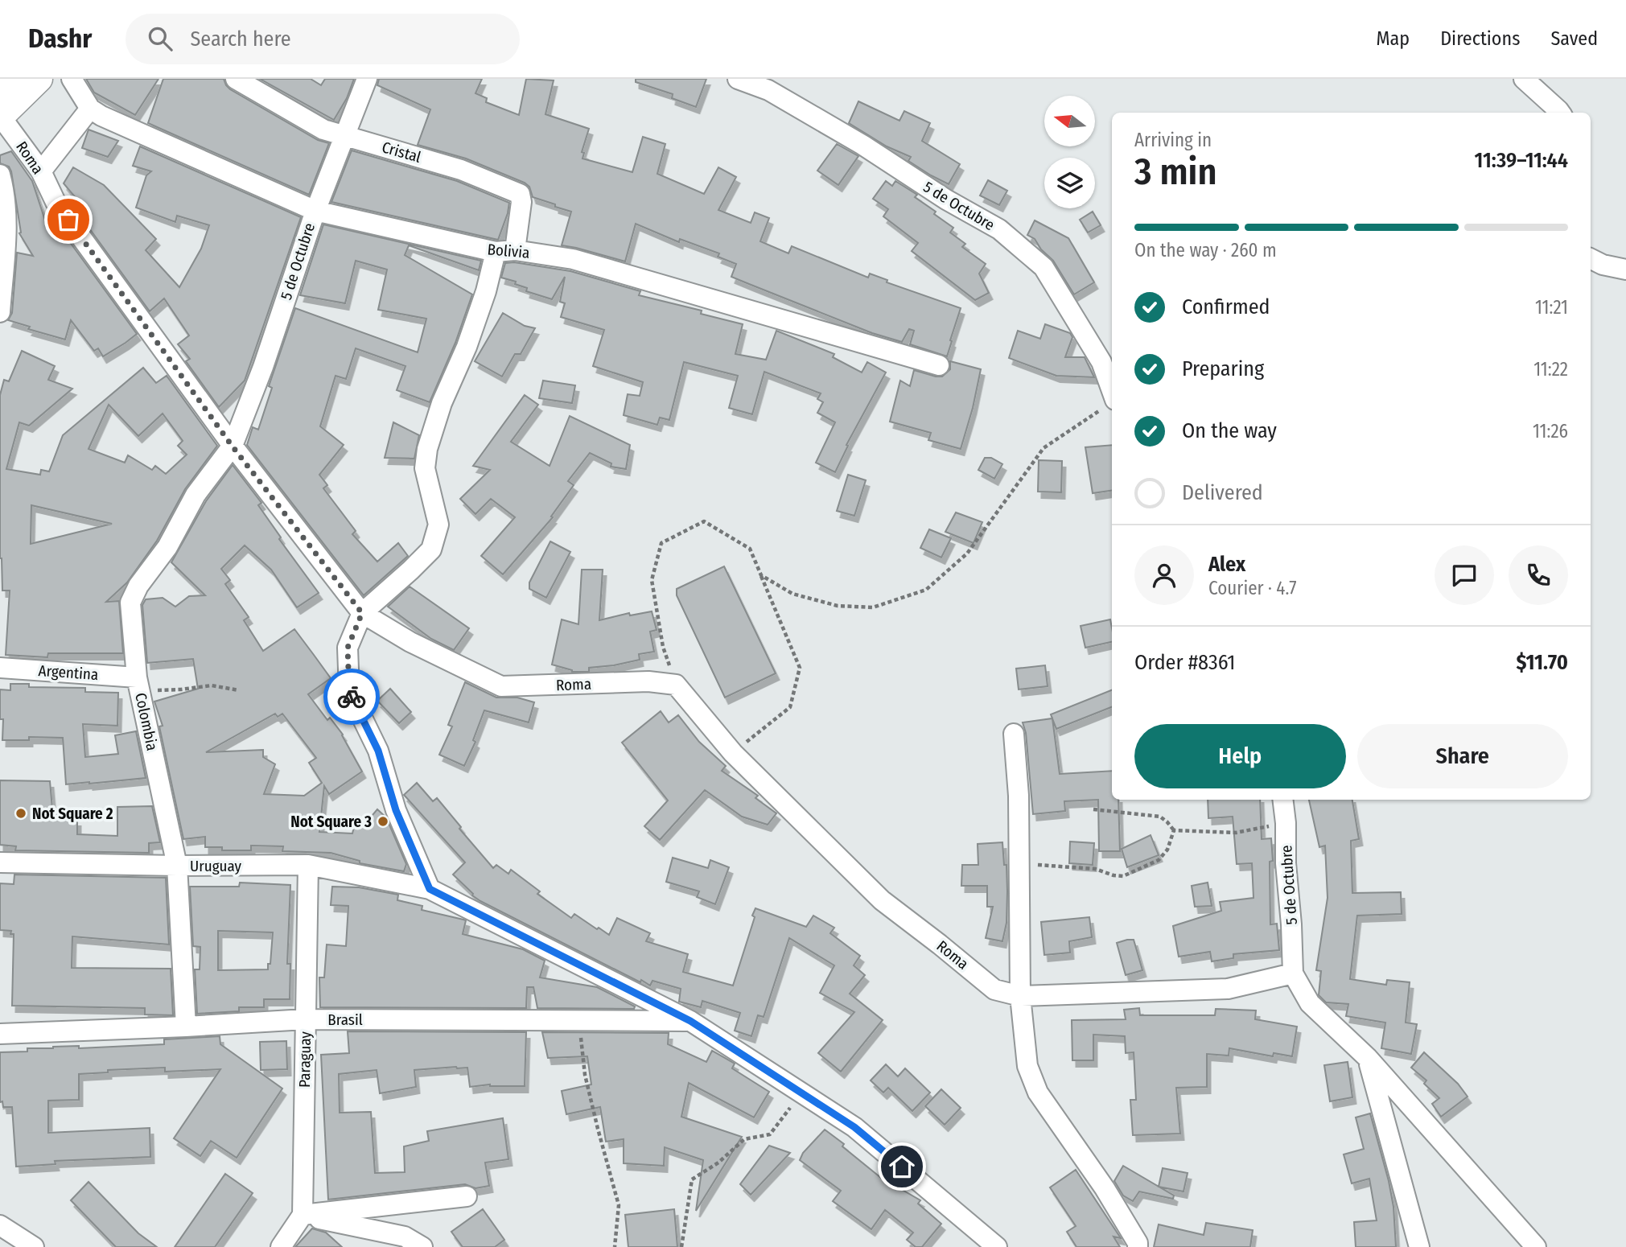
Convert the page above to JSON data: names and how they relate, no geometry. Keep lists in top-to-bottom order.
{
  "streets": {
    "street": [
      "Cristal",
      "Roma",
      "5 de Octubre",
      "Bolivia",
      "Argentina",
      "Colombia",
      "Uruguay",
      "Brasil",
      "Paraguay"
    ]
  },
  "crossings": [
    ["Cristal", "5 de Octubre"],
    ["Cristal", "Bolivia"],
    ["Roma", "5 de Octubre"],
    ["Roma", "Colombia"],
    ["5 de Octubre", "Bolivia"],
    ["5 de Octubre", "Colombia"],
    ["Argentina", "Colombia"],
    ["Colombia", "Uruguay"],
    ["Colombia", "Brasil"],
    ["Uruguay", "Brasil"],
    ["Uruguay", "Paraguay"],
    ["Brasil", "Paraguay"]
  ],
  "places": ["Not Square 2", "Not Square 3"],
  "north": "left",
  "page": {
    "header": "Dashr",
    "search": "Search here",
    "nav": ["Map", "Directions", "Saved"],
    "heading": ["3 min", "Arriving in", "11:39–11:44"],
    "panel": [
      "Alex",
      "Courier · 4.7",
      "Order #8361",
      "$11.70"
    ],
    "bar": "On the way · 260 m",
    "list": [
      ["Confirmed", "11:21"],
      ["Preparing", "11:22"],
      ["On the way", "11:26"],
      "Delivered"
    ],
    "buttons": ["Help", "Share"]
  }
}
